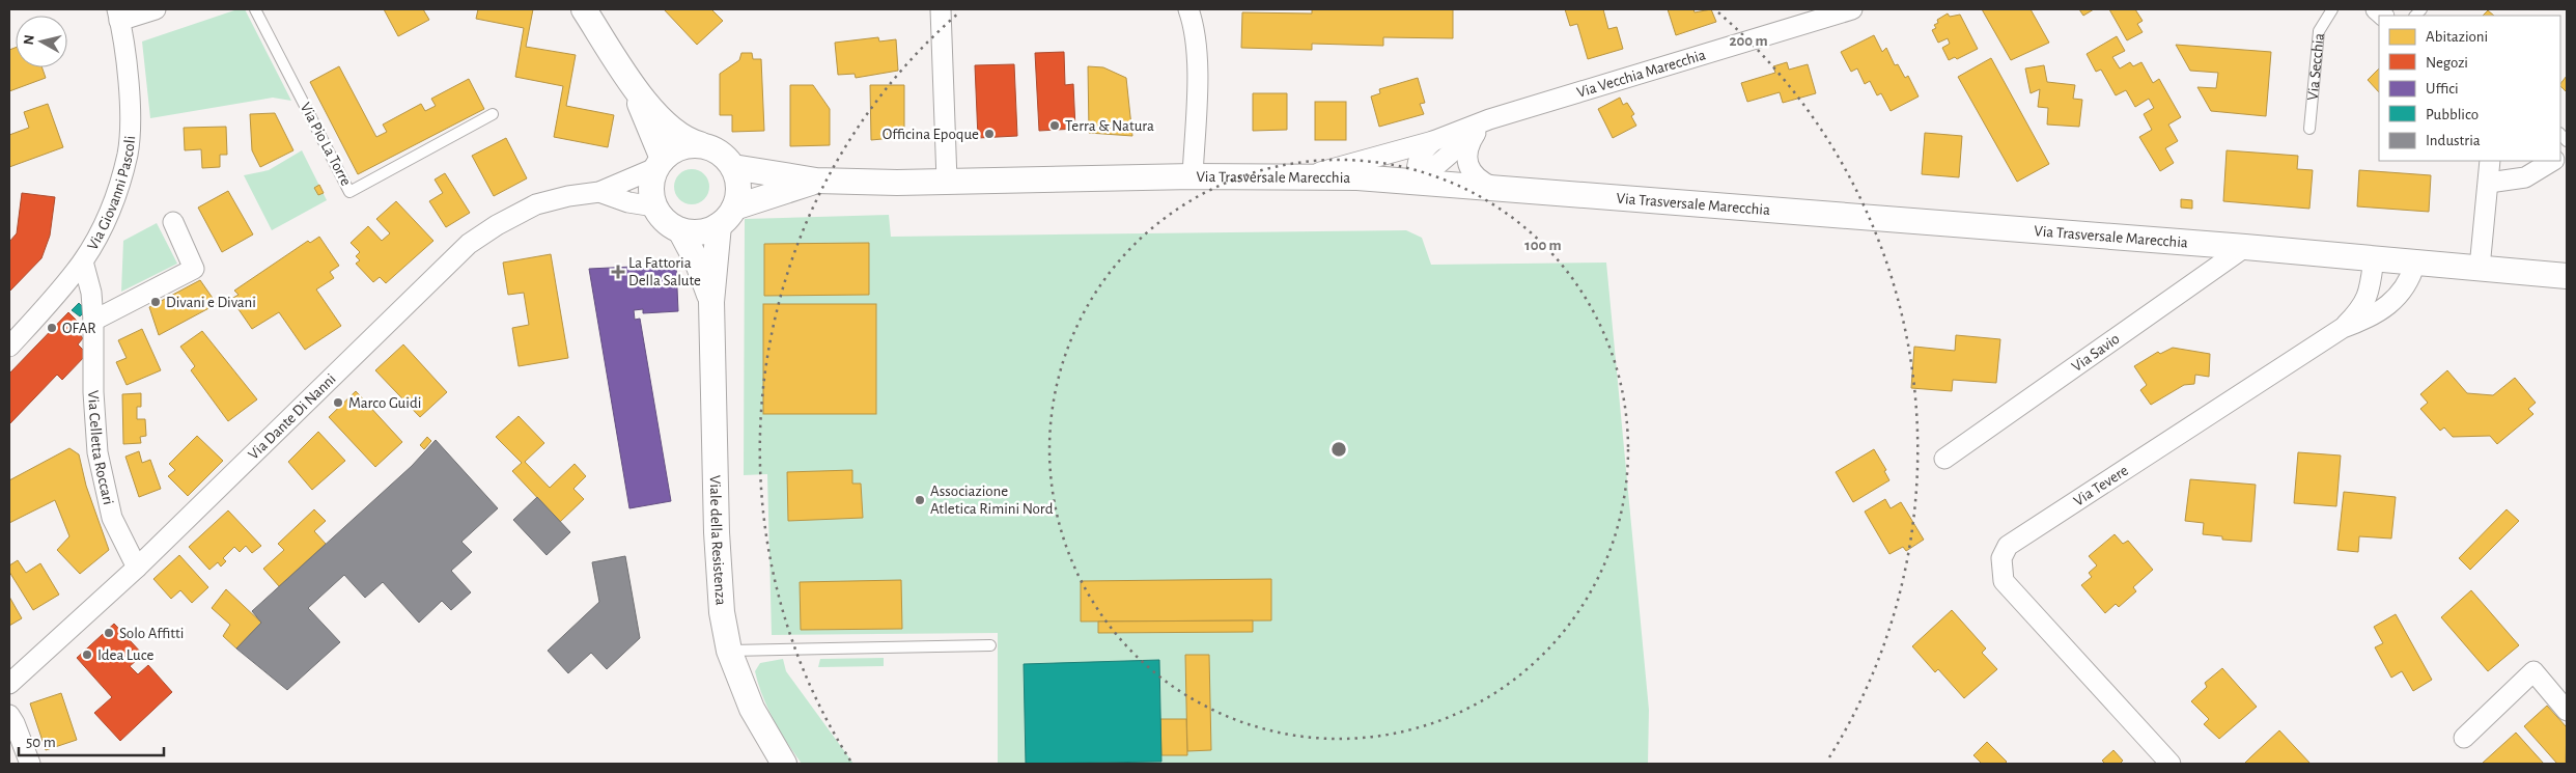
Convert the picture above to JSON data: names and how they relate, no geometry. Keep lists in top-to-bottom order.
{
  "streets": {
    "street": [
      "Via Vecchia Marecchia",
      "Via Trasversale Marecchia",
      "Via Giovanni Pascoli",
      "Via Savio",
      "Via Dante Di Nanni",
      "Via Celletta Roccari",
      "Via Tevere",
      "Viale della Resistenza"
    ],
    "lane": ["Via Secchia", "Via Pio La Torre"]
  },
  "crossings": [
    ["Via Vecchia Marecchia", "Via Trasversale Marecchia"],
    ["Via Trasversale Marecchia", "Via Savio"],
    ["Via Trasversale Marecchia", "Via Dante Di Nanni"],
    ["Via Trasversale Marecchia", "Via Tevere"],
    ["Via Trasversale Marecchia", "Viale della Resistenza"],
    ["Via Giovanni Pascoli", "Via Celletta Roccari"],
    ["Via Dante Di Nanni", "Via Celletta Roccari"],
    ["Via Dante Di Nanni", "Viale della Resistenza"]
  ],
  "places": {
    "other": [
      "Terra & Natura",
      "Officina Epoque",
      "Divani e Divani",
      "OFAR",
      "Marco Guidi",
      "Associazione Atletica Rimini Nord",
      "Solo Affitti",
      "Idea Luce"
    ],
    "health": ["La Fattoria Della Salute"]
  },
  "legend": [
    "Abitazioni",
    "Negozi",
    "Uffici",
    "Pubblico",
    "Industria"
  ],
  "scale_bar": "50 m",
  "north": "left",
  "rings": ["200 m", "100 m"]
}
